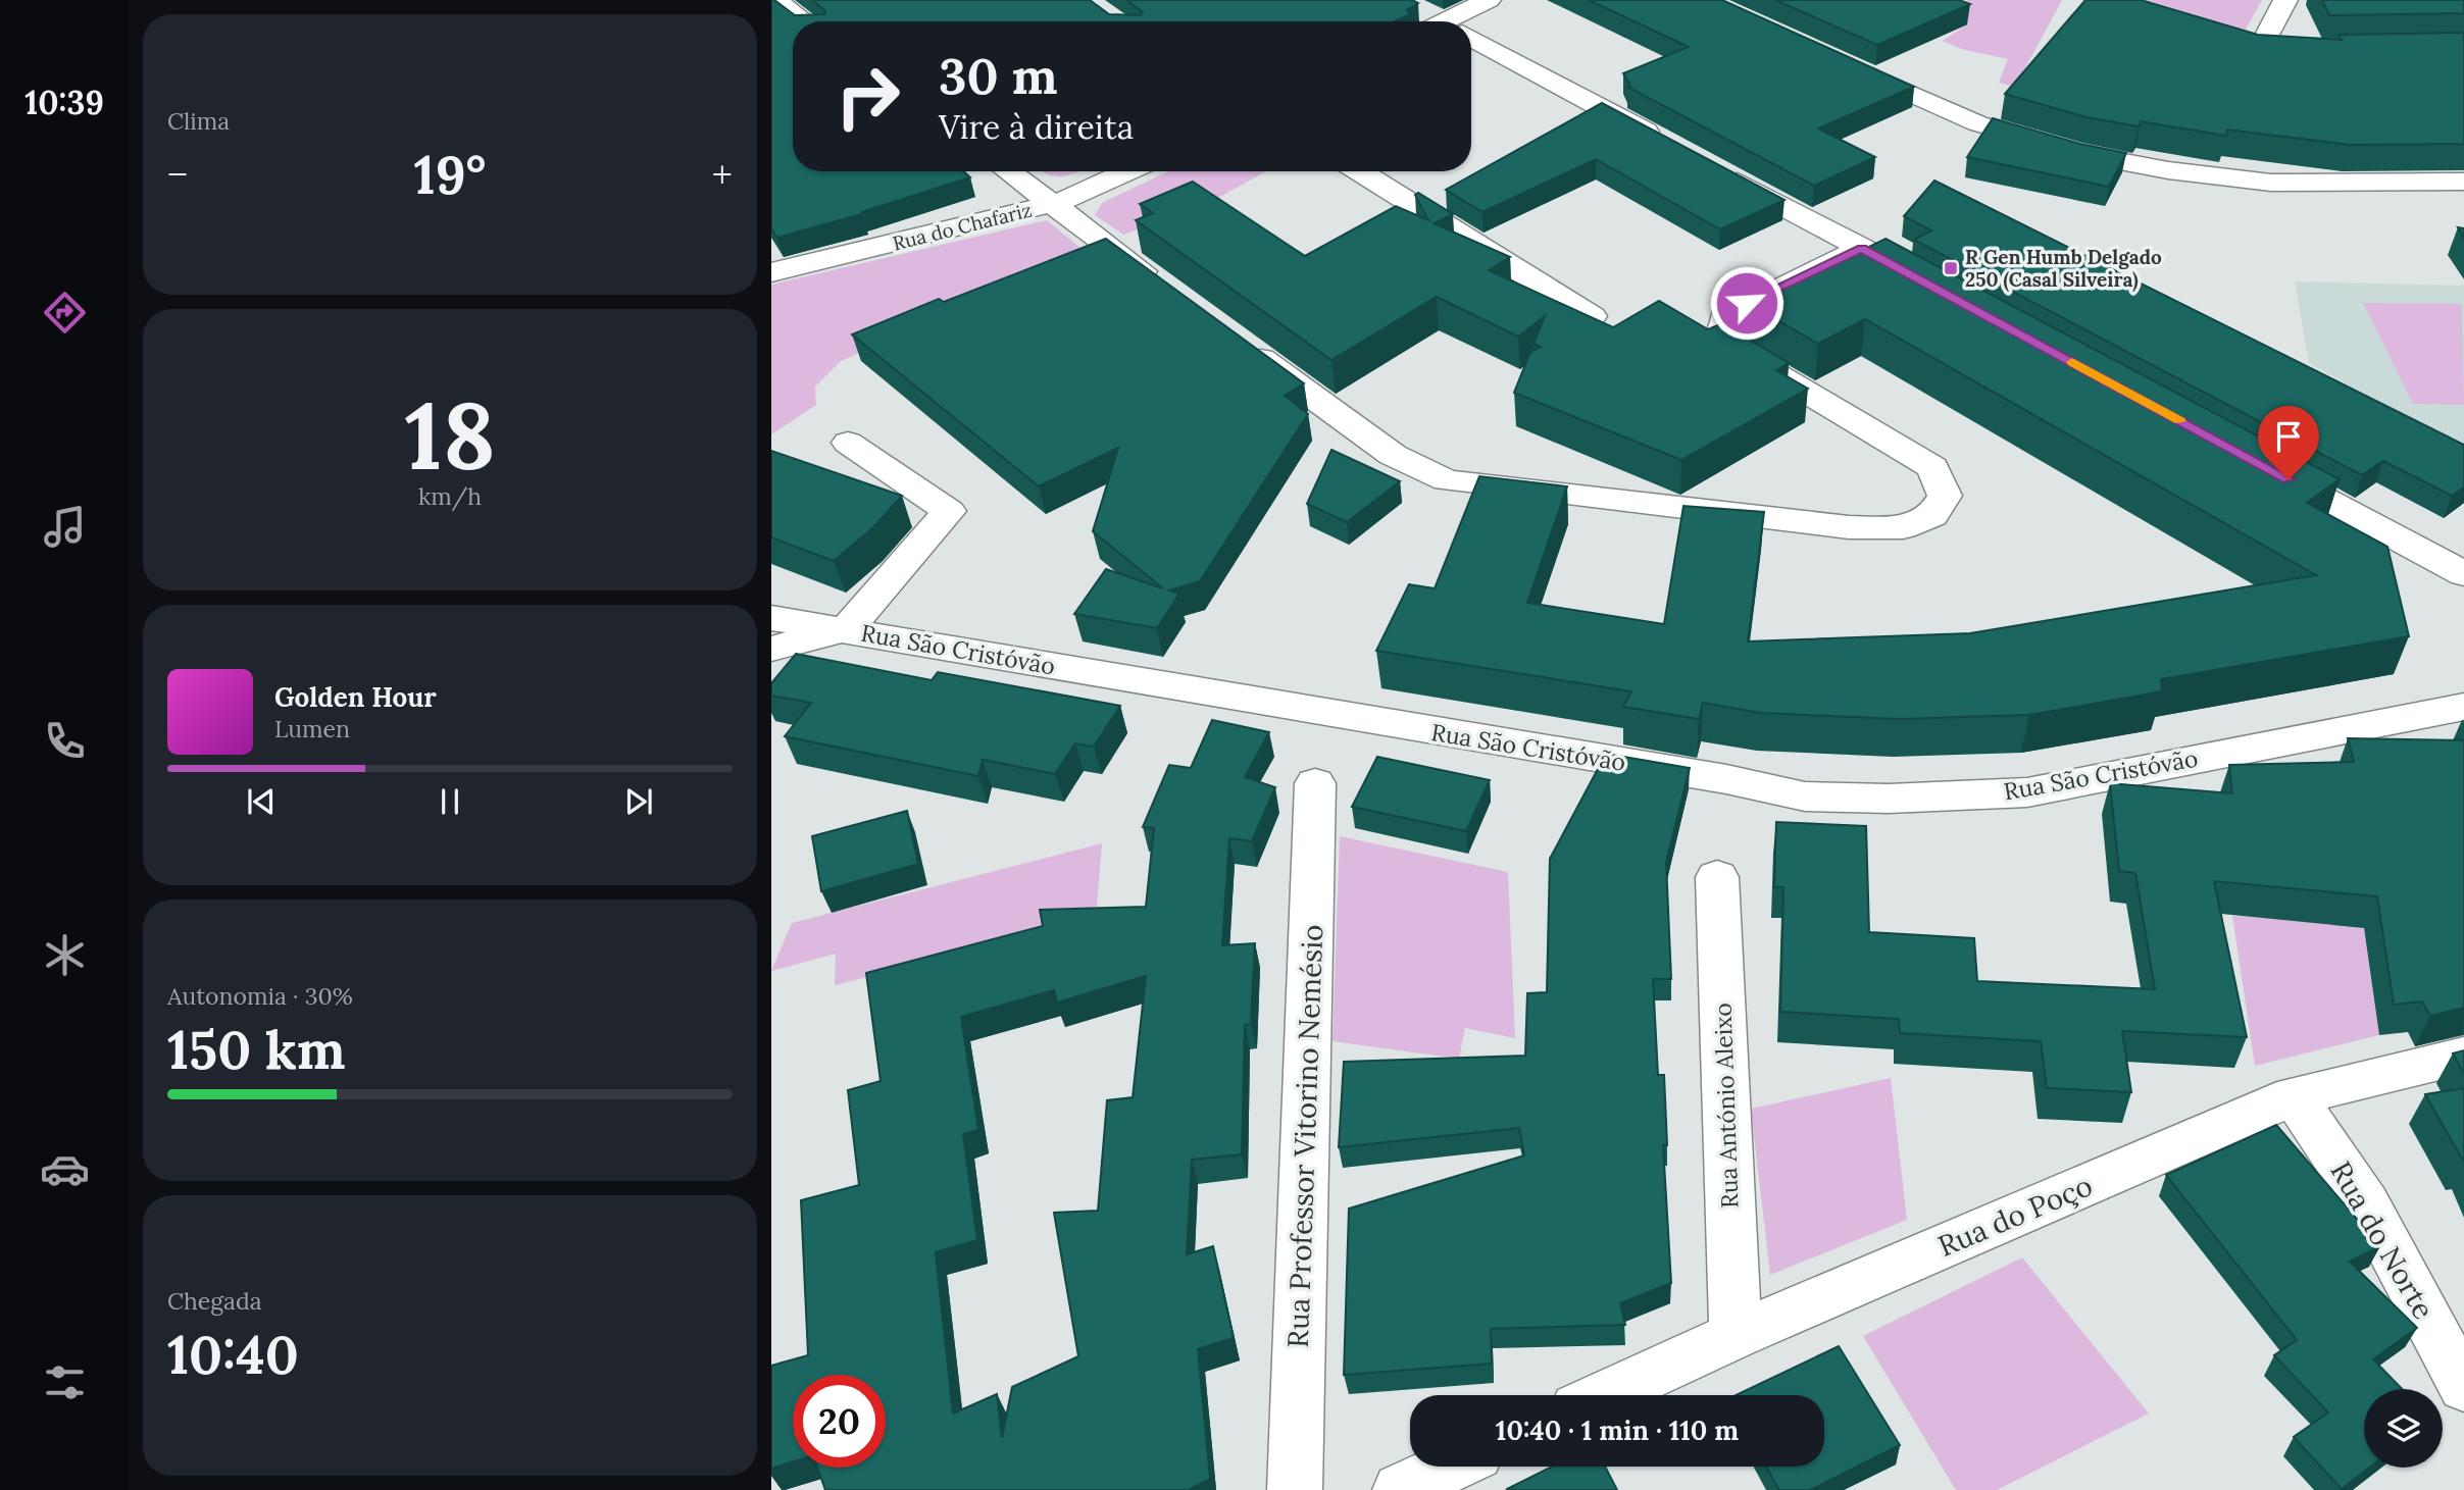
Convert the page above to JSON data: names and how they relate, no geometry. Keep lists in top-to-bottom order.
{
  "streets": {
    "street": [
      "Rua do Chafariz",
      "Rua São Cristóvão",
      "Rua António Aleixo",
      "Rua Professor Vitorino Nemésio",
      "Rua do Poço",
      "Rua do Norte"
    ]
  },
  "crossings": [
    ["Rua António Aleixo", "Rua do Poço"],
    ["Rua do Poço", "Rua do Norte"]
  ],
  "places": {
    "transit": ["R Gen Humb Delgado 250 (Casal Silveira)"]
  },
  "page": {
    "tabs": "10:39",
    "tile": [
      "Clima",
      ["18", "km/h"],
      ["Autonomia · 30%", "150 km"],
      ["Chegada", "10:40"]
    ],
    "turn": ["30 m", "Vire à direita"],
    "heat": ["−", "19°", "+"],
    "song": ["Golden Hour", "Lumen"],
    "limit": "20",
    "trip": "10:40 · 1 min · 110 m"
  }
}
